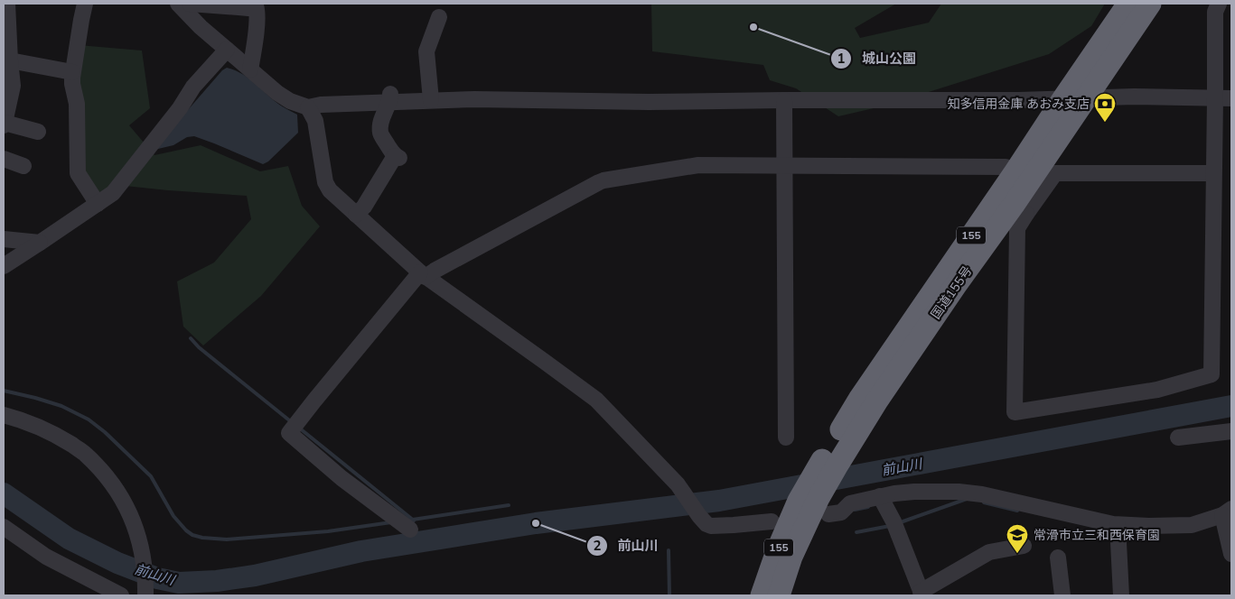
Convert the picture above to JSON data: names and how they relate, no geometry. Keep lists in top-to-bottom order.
{
  "streets": {
    "highway": ["155", "国道155号"]
  },
  "water": ["前山川"],
  "places": {
    "other": ["城山公園", "前山川"],
    "bank": ["知多信用金庫 あおみ支店"],
    "school or university": ["常滑市立三和西保育園"]
  }
}
